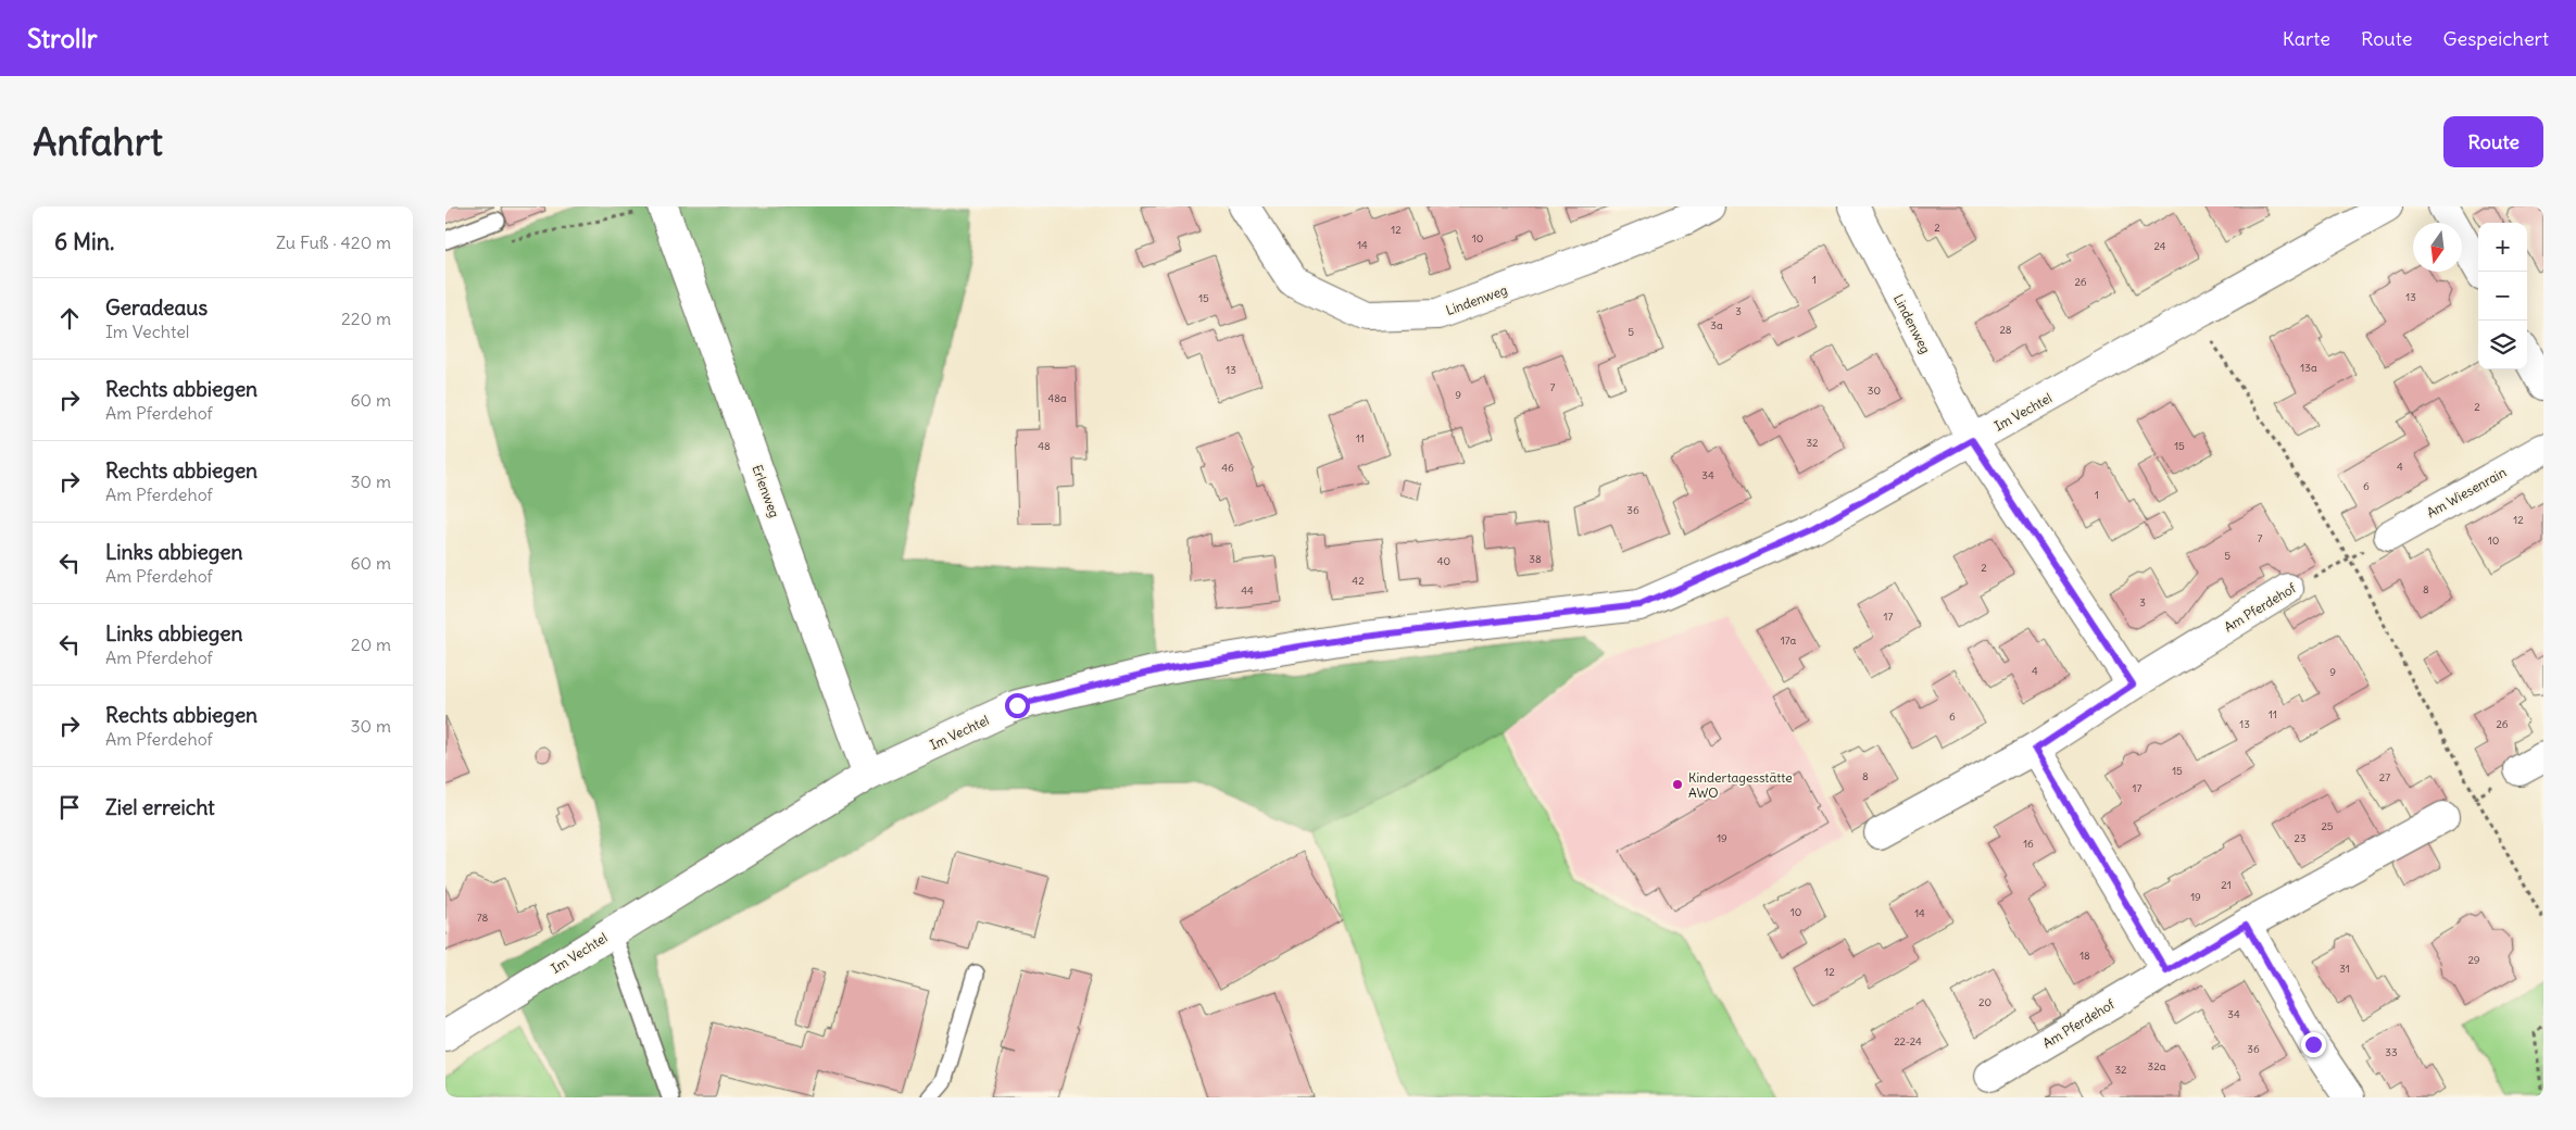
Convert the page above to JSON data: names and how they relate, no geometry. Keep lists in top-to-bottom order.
{
  "streets": {
    "street": [
      "Lindenweg",
      "Im Vechtel",
      "Erlenweg",
      "Am Wiesenrain",
      "Am Pferdehof"
    ]
  },
  "crossings": [
    ["Lindenweg", "Im Vechtel"],
    ["Im Vechtel", "Erlenweg"],
    ["Am Wiesenrain", "Am Pferdehof"]
  ],
  "places": ["Kindertagesstätte AWO"],
  "house_numbers": [
    "2",
    "12",
    "10",
    "14",
    "24",
    "1",
    "26",
    "13",
    "15",
    "3",
    "3a",
    "28",
    "5",
    "13a",
    "13",
    "7",
    "30",
    "9",
    "48a",
    "2",
    "11",
    "32",
    "48",
    "15",
    "4",
    "46",
    "34",
    "6",
    "1",
    "36",
    "12",
    "7",
    "10",
    "5",
    "38",
    "40",
    "2",
    "42",
    "8",
    "44",
    "3",
    "17",
    "17a",
    "4",
    "9",
    "11",
    "6",
    "13",
    "26",
    "15",
    "8",
    "27",
    "17",
    "25",
    "19",
    "23",
    "16",
    "21",
    "19",
    "10",
    "14",
    "78",
    "18",
    "29",
    "31",
    "12",
    "20",
    "34",
    "22-24",
    "36",
    "33",
    "32a",
    "32"
  ],
  "north": "bottom",
  "page": {
    "header": "Strollr",
    "nav": ["Karte", "Route", "Gespeichert"],
    "buttons": "Route",
    "title": "Anfahrt",
    "heading": ["6 Min.", "Zu Fuß · 420 m"],
    "map_buttons": ["+", "−"],
    "list": [
      ["Geradeaus", "Im Vechtel", "220 m"],
      ["Rechts abbiegen", "Am Pferdehof", "60 m"],
      ["Rechts abbiegen", "Am Pferdehof", "30 m"],
      ["Links abbiegen", "Am Pferdehof", "60 m"],
      ["Links abbiegen", "Am Pferdehof", "20 m"],
      ["Rechts abbiegen", "Am Pferdehof", "30 m"],
      "Ziel erreicht"
    ]
  }
}
